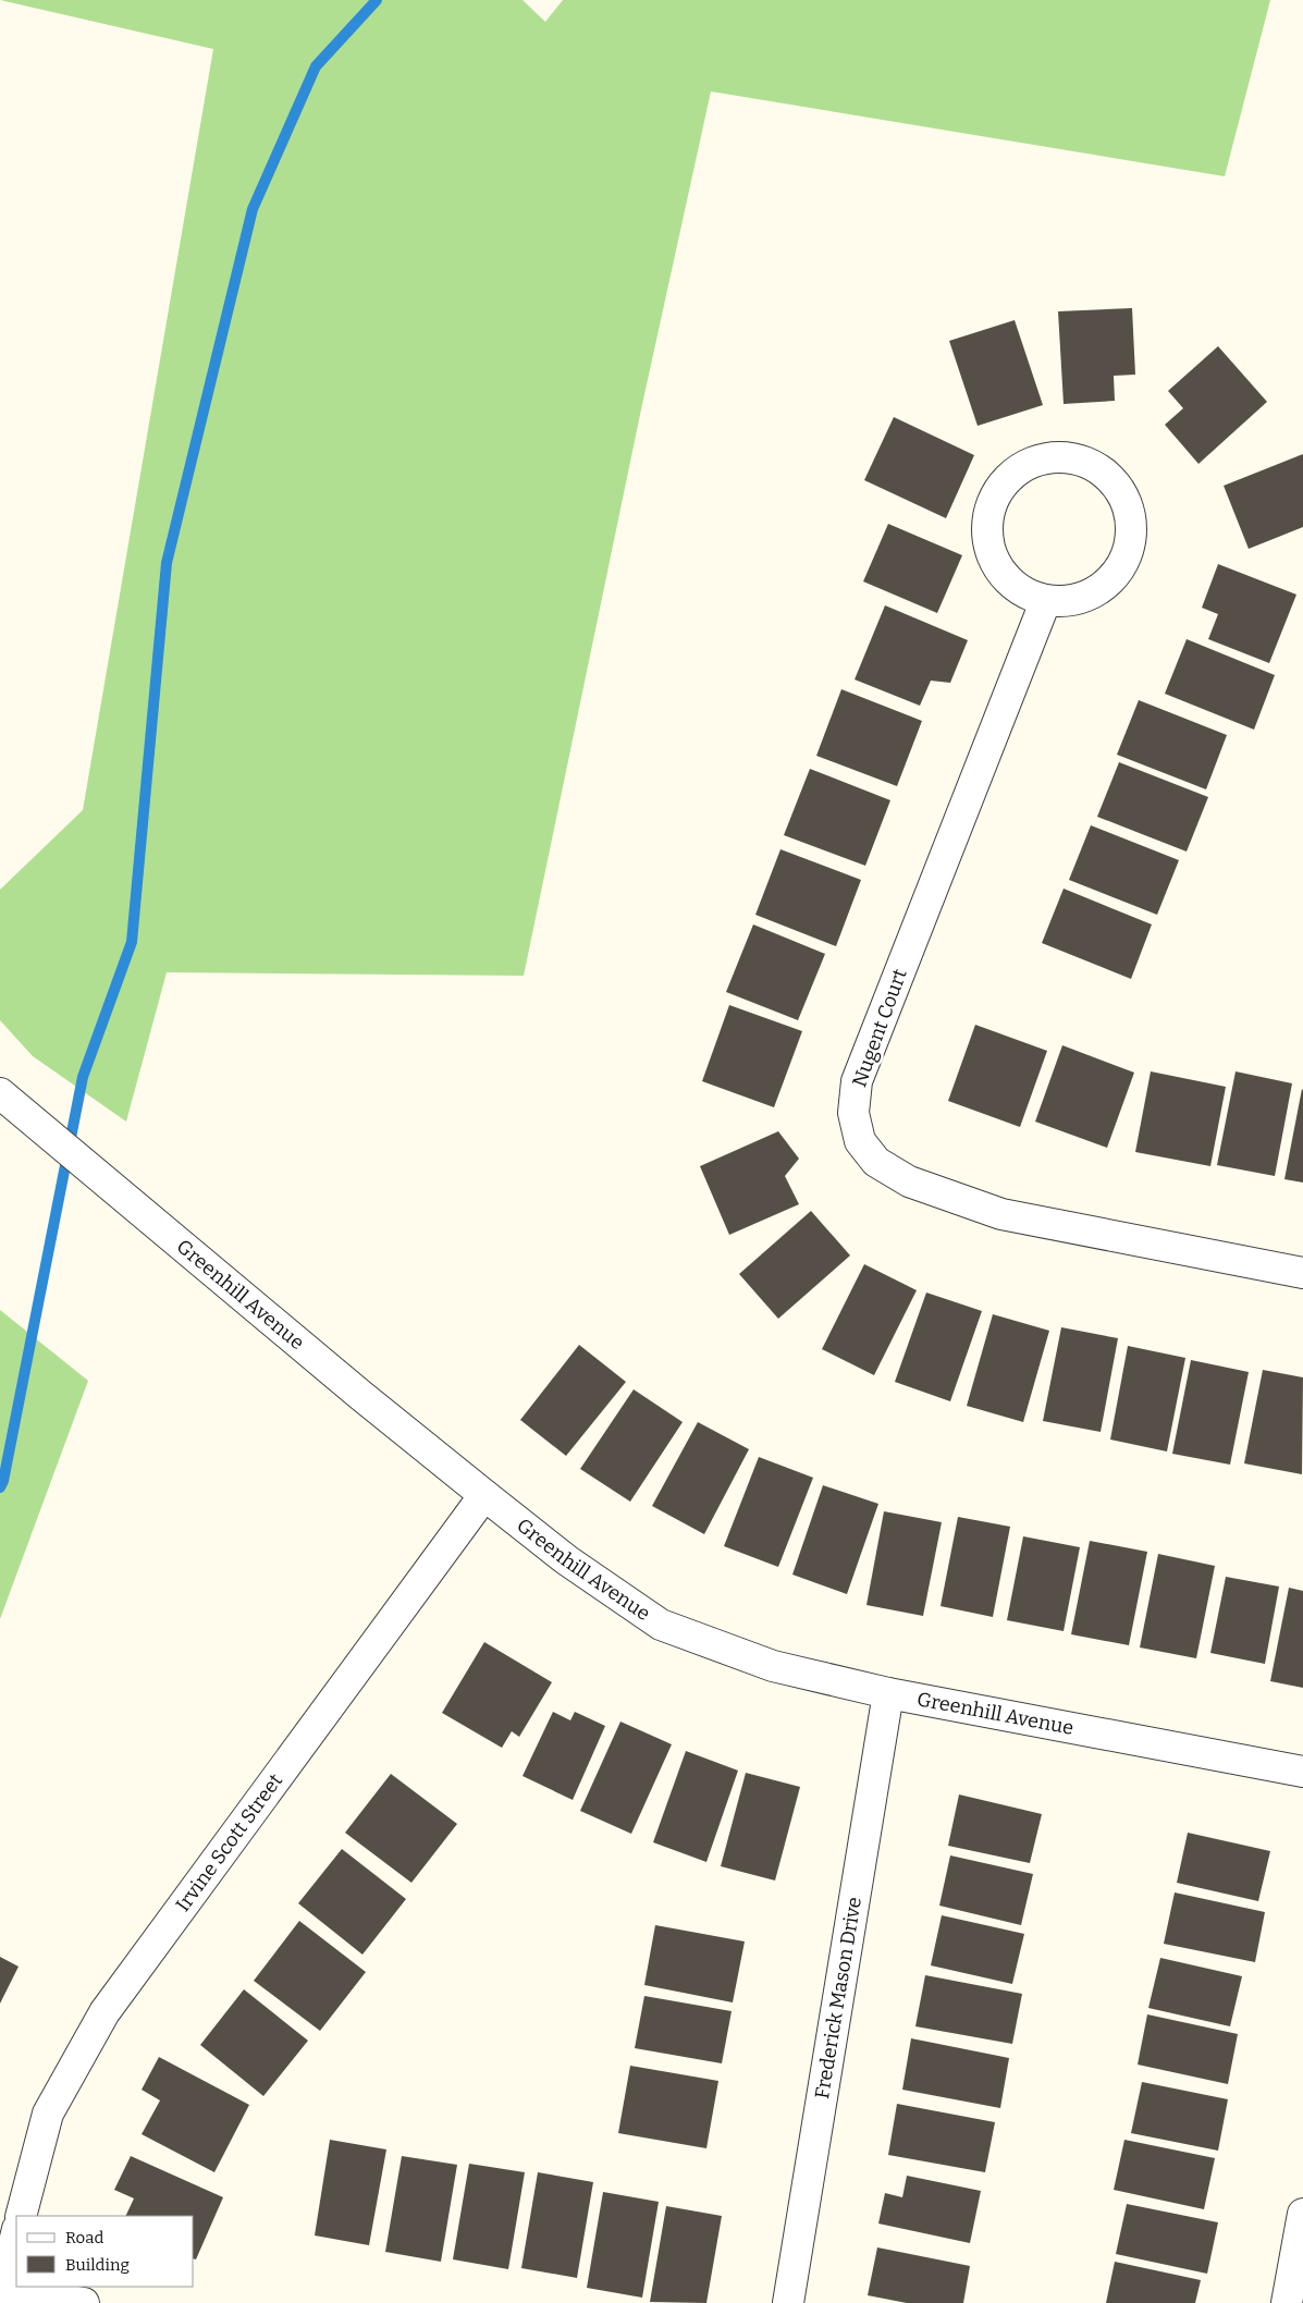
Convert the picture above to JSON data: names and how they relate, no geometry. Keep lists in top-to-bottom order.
{
  "streets": {
    "street": [
      "Nugent Court",
      "Greenhill Avenue",
      "Irvine Scott Street",
      "Frederick Mason Drive"
    ]
  },
  "crossings": [
    ["Greenhill Avenue", "Irvine Scott Street"],
    ["Greenhill Avenue", "Frederick Mason Drive"]
  ],
  "legend": ["Road", "Building"]
}
